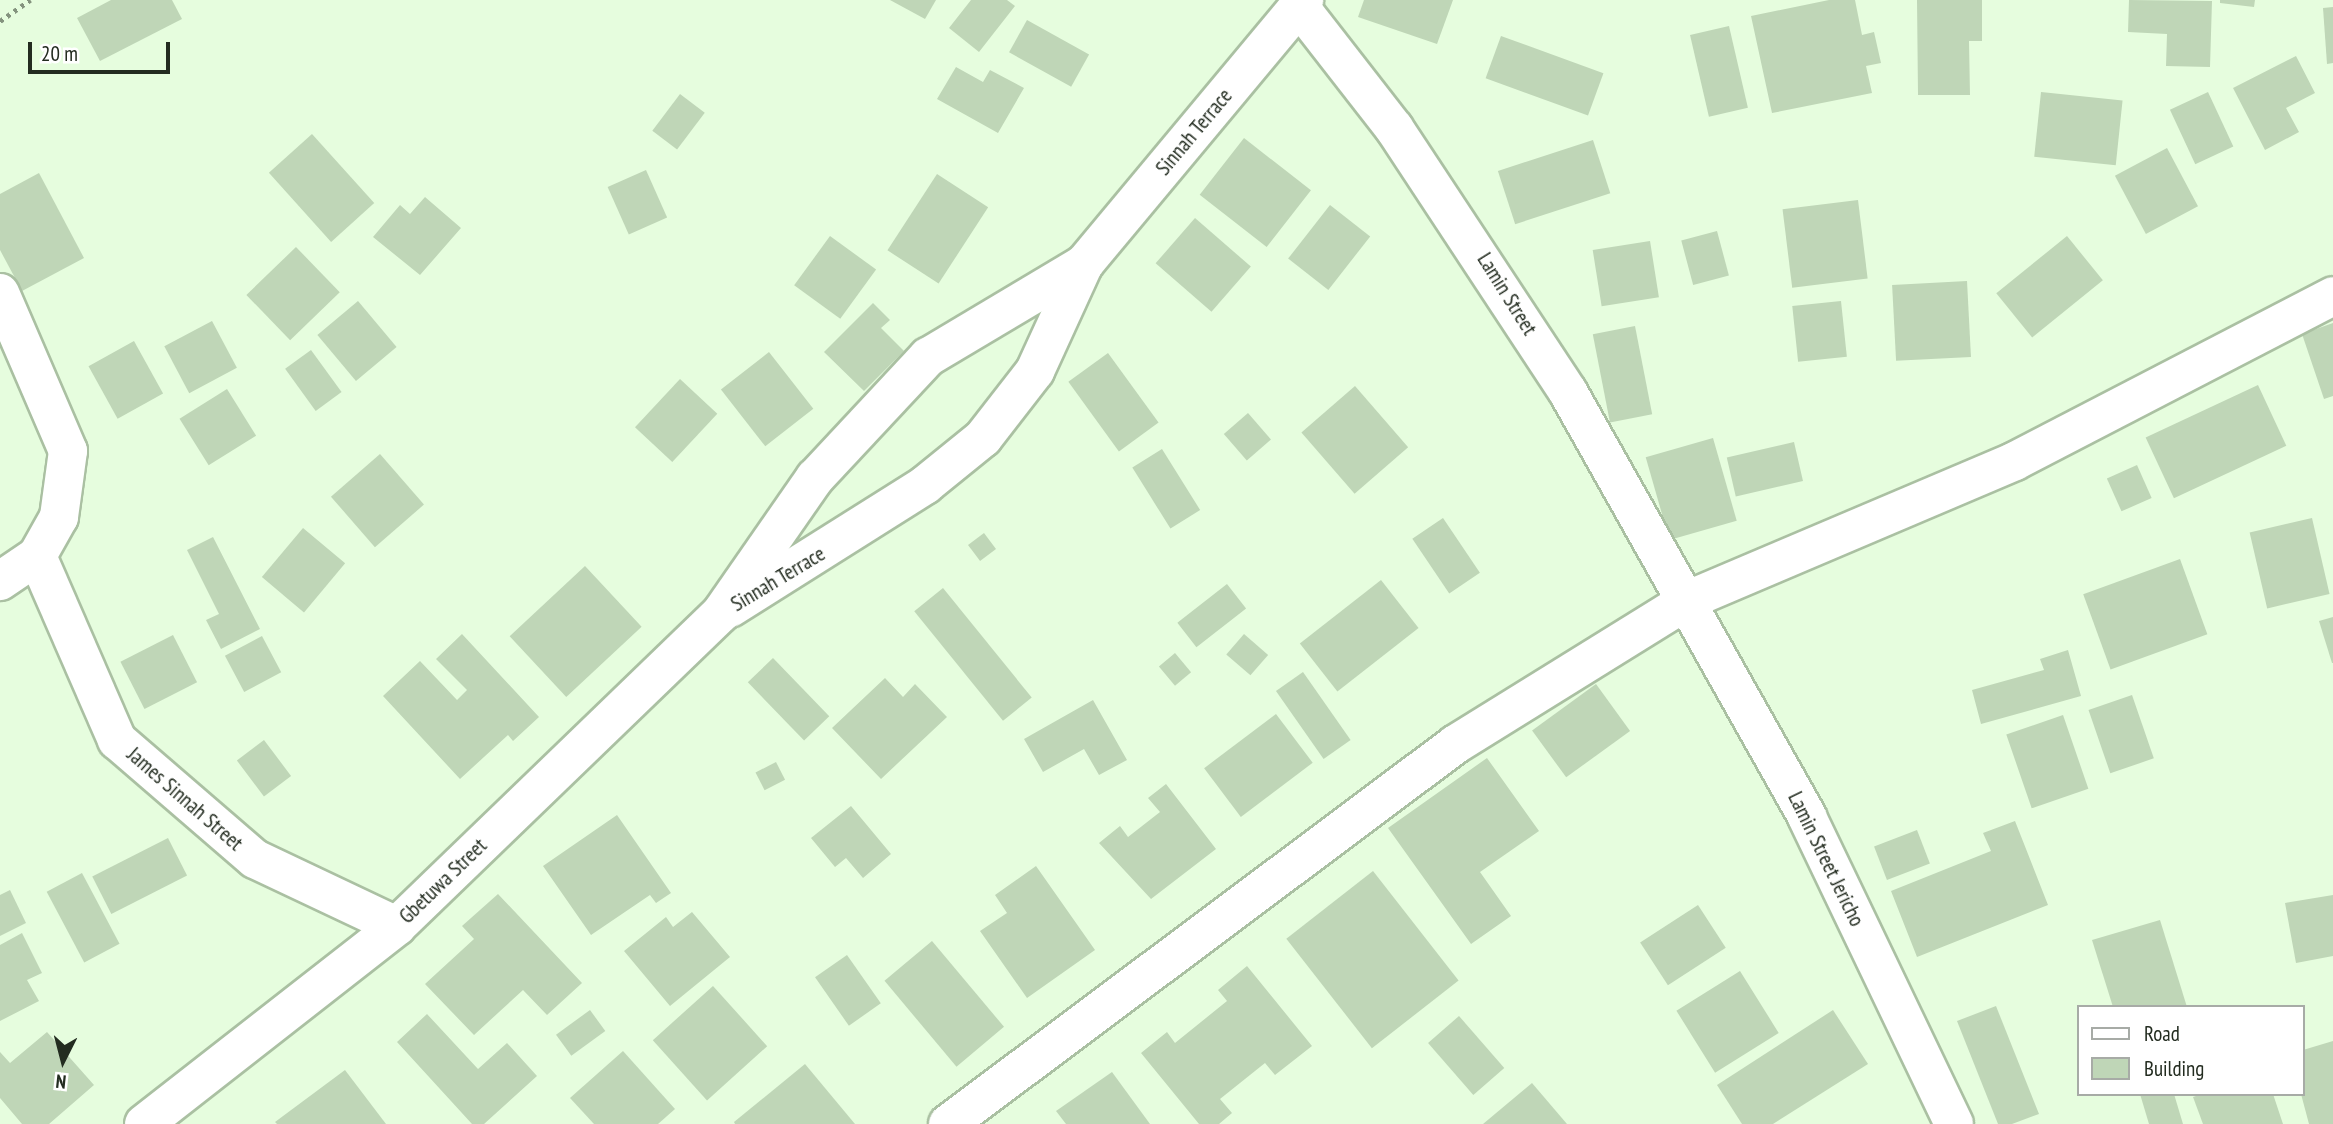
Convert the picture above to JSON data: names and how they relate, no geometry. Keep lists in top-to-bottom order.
{
  "streets": {
    "street": [
      "Sinnah Terrace",
      "Lamin Street",
      "James Sinnah Street",
      "Lamin Street Jericho",
      "Gbetuwa Street"
    ]
  },
  "crossings": [
    ["Sinnah Terrace", "Lamin Street"],
    ["Sinnah Terrace", "Gbetuwa Street"],
    ["Lamin Street", "Lamin Street Jericho"],
    ["James Sinnah Street", "Gbetuwa Street"]
  ],
  "legend": ["Road", "Building"],
  "scale_bar": "20 m",
  "north": "bottom"
}
